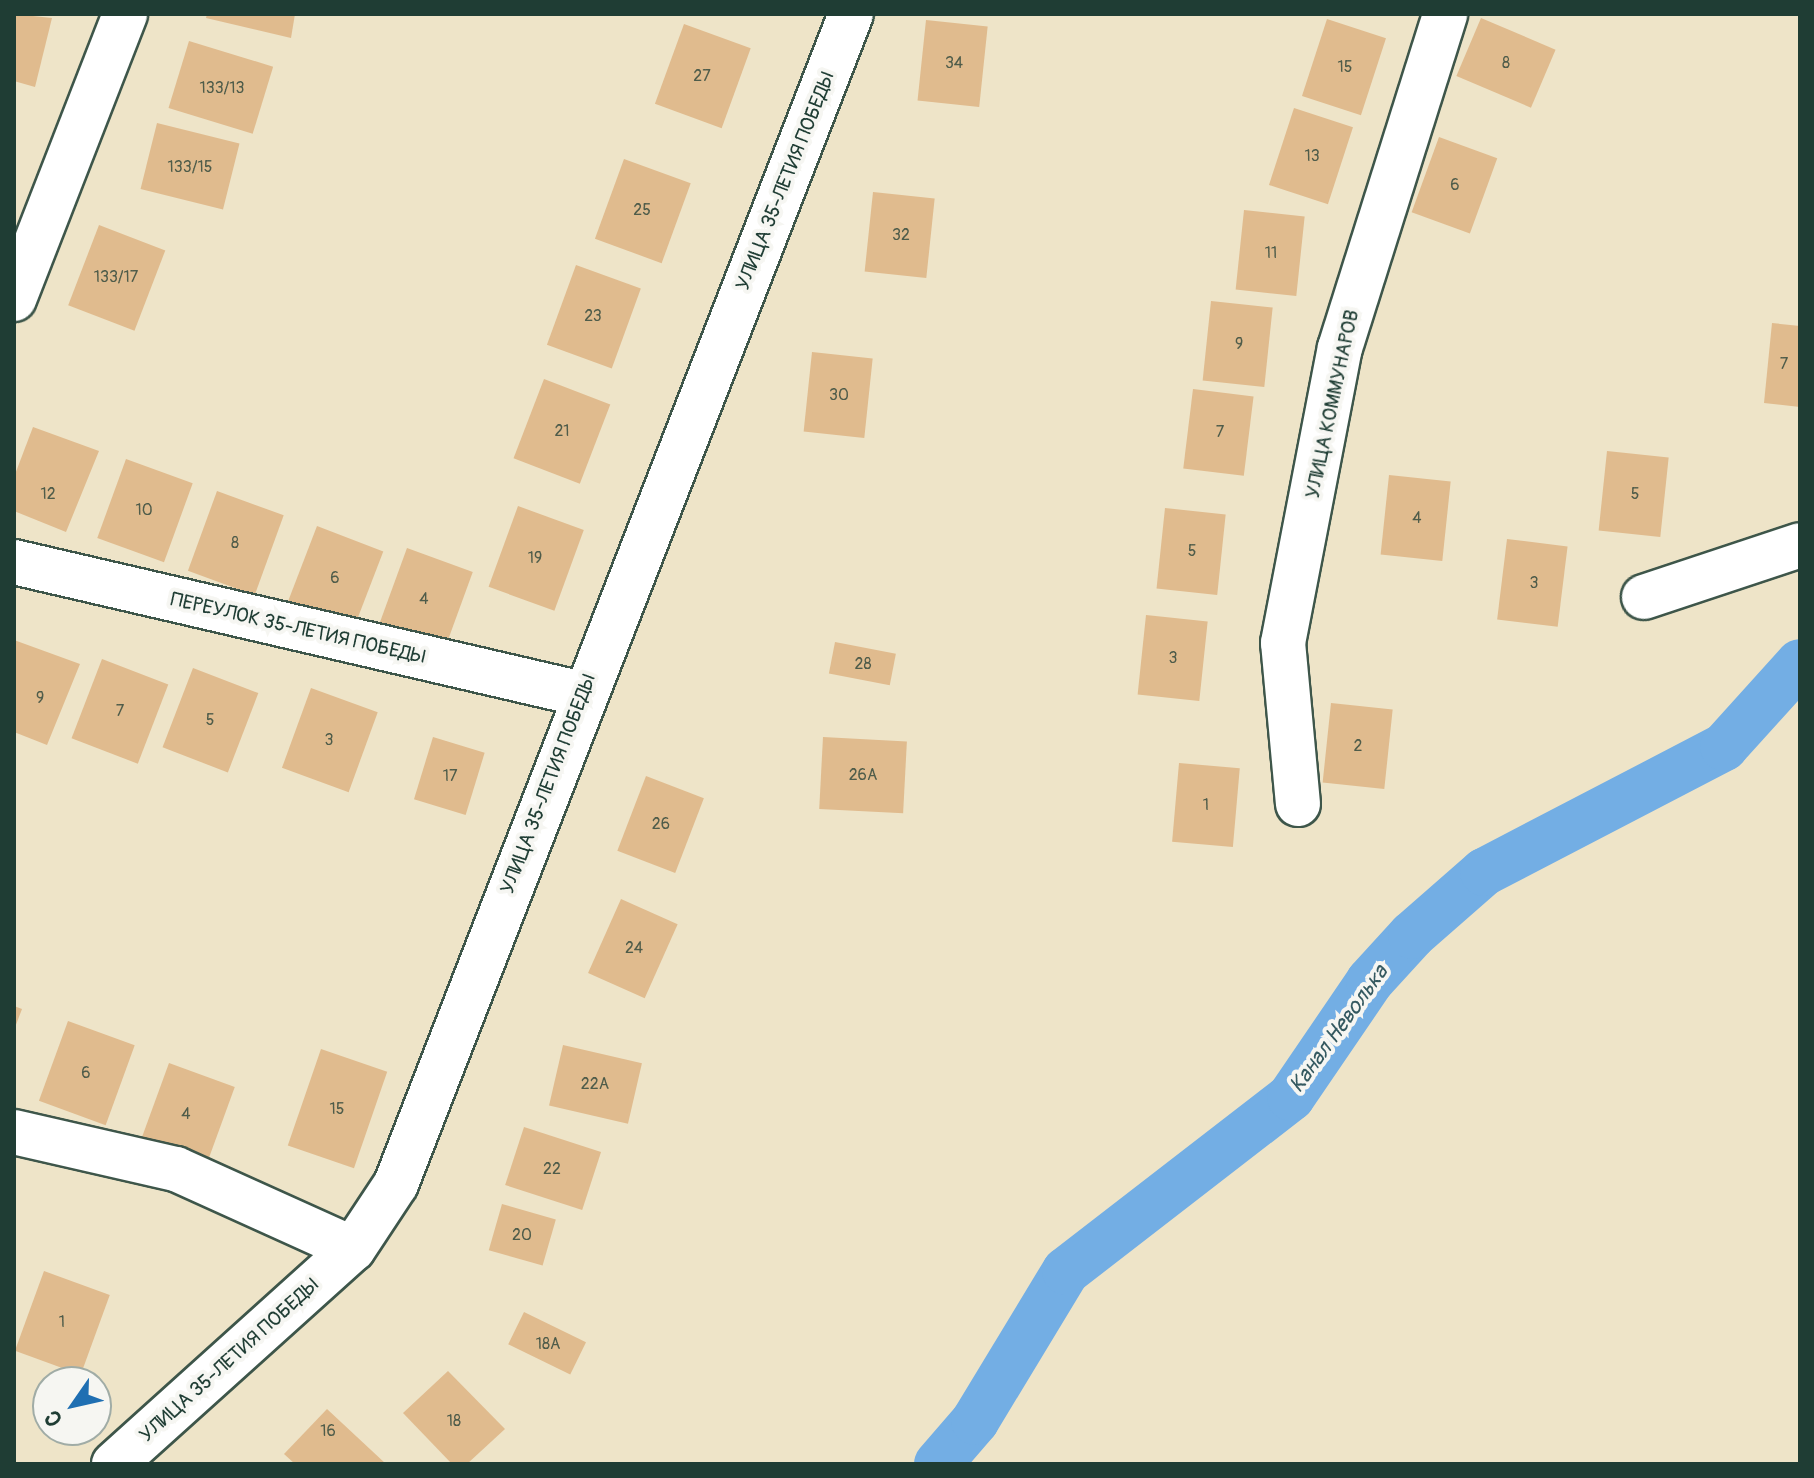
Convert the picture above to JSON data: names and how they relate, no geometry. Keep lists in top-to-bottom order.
{
  "streets": {
    "street": ["УЛИЦА 35-ЛЕТИЯ ПОБЕДЫ", "УЛИЦА КОММУНАРОВ", "ПЕРЕУЛОК 35-ЛЕТИЯ ПОБЕДЫ"]
  },
  "crossings": [
    ["УЛИЦА 35-ЛЕТИЯ ПОБЕДЫ", "ПЕРЕУЛОК 35-ЛЕТИЯ ПОБЕДЫ"]
  ],
  "water": ["Канал Неволька"],
  "house_numbers": [
    "34",
    "8",
    "15",
    "27",
    "133/13",
    "13",
    "133/15",
    "6",
    "25",
    "32",
    "11",
    "133/17",
    "23",
    "9",
    "7",
    "30",
    "21",
    "7",
    "12",
    "5",
    "10",
    "4",
    "8",
    "5",
    "19",
    "6",
    "3",
    "4",
    "3",
    "28",
    "9",
    "7",
    "5",
    "3",
    "2",
    "26А",
    "17",
    "1",
    "26",
    "24",
    "6",
    "22А",
    "15",
    "4",
    "22",
    "20",
    "1",
    "18А",
    "18",
    "16"
  ],
  "north": "bottom left"
}
